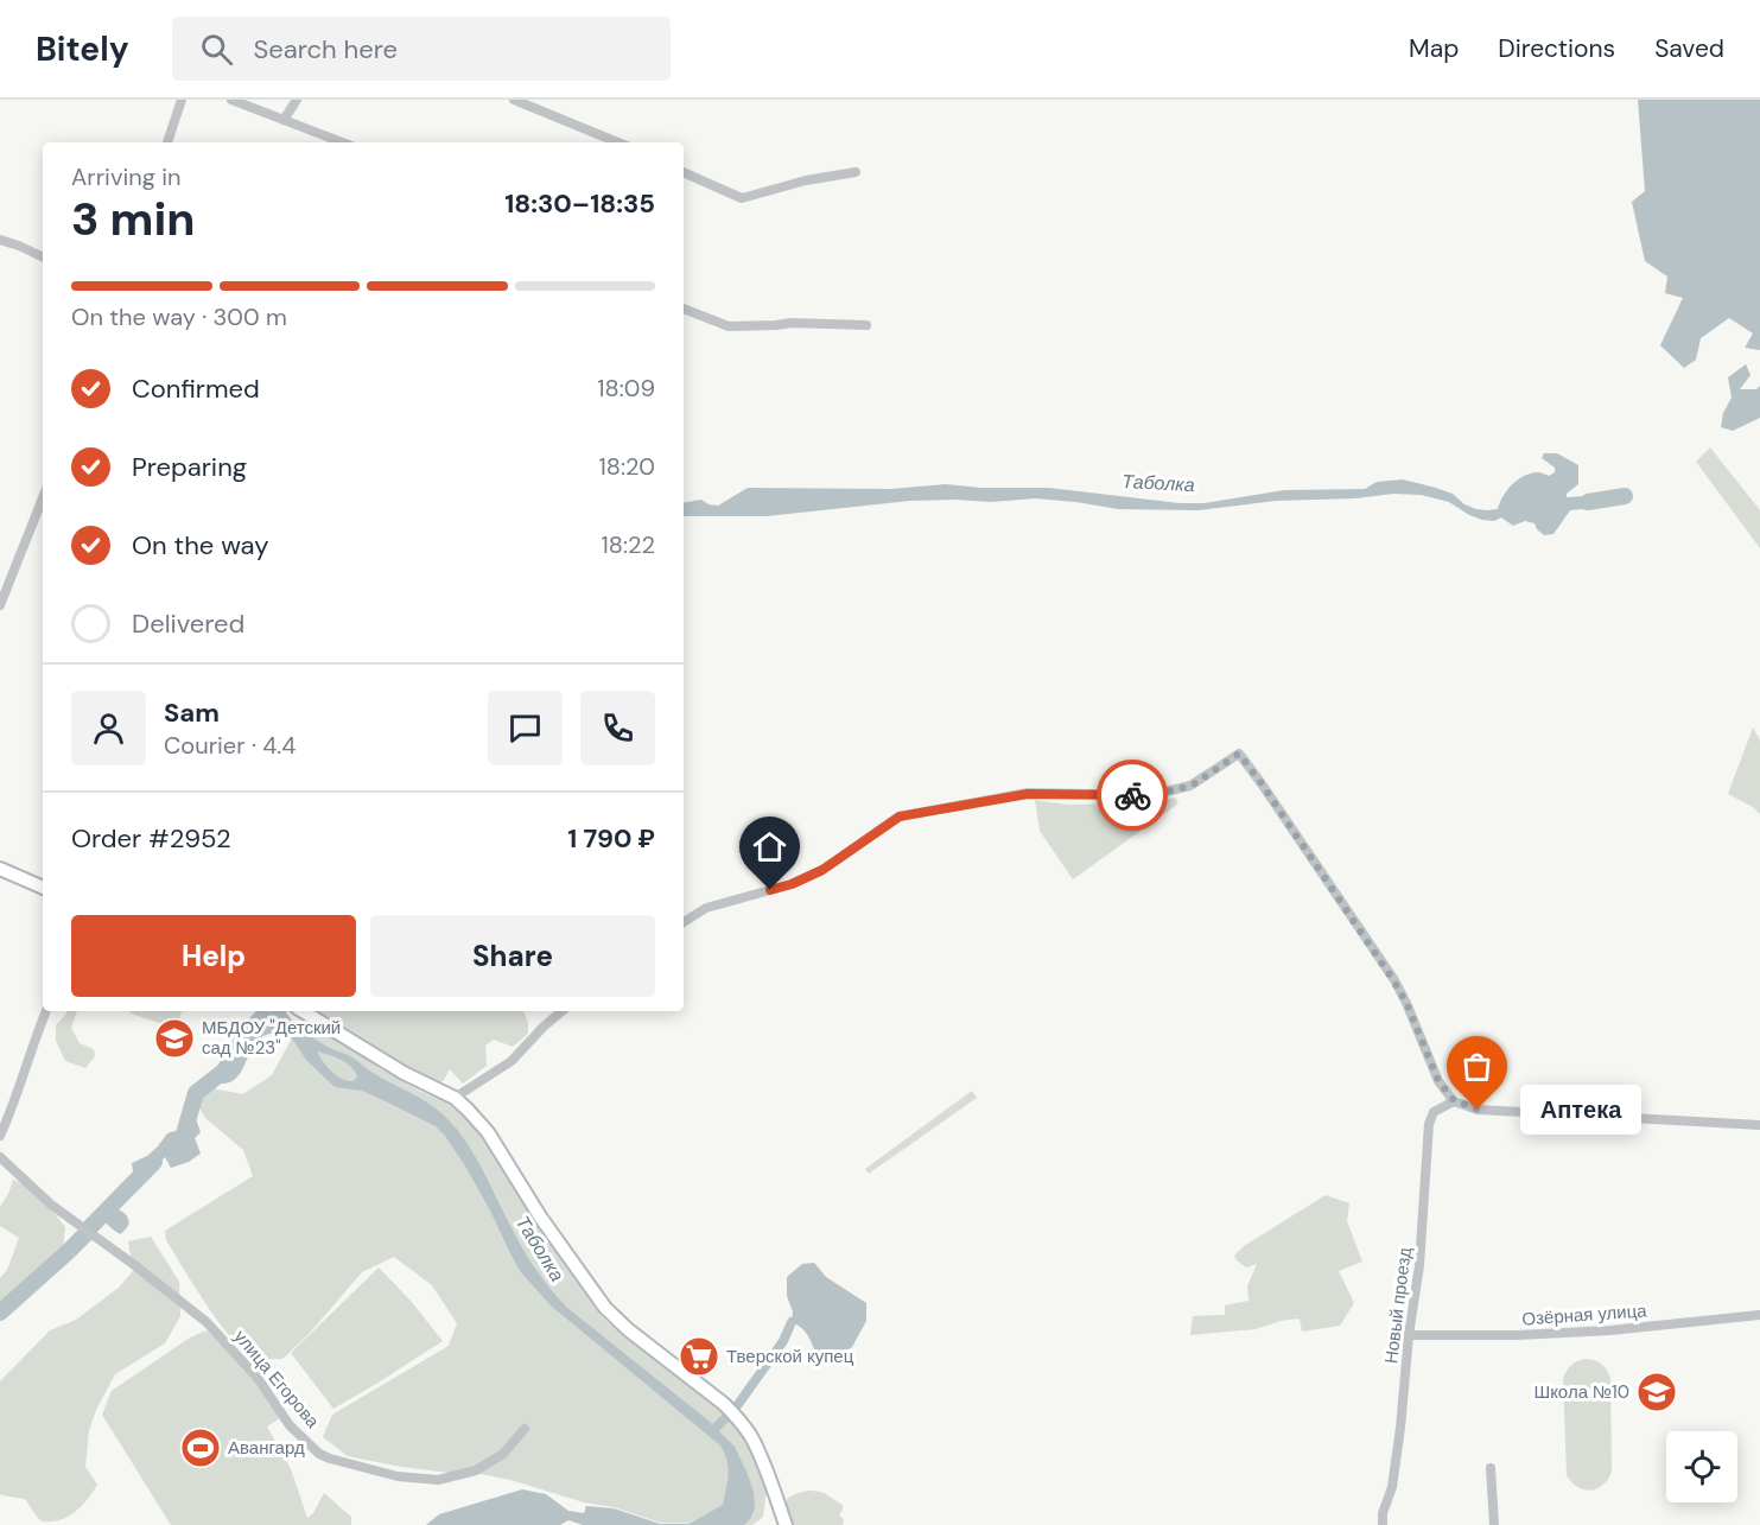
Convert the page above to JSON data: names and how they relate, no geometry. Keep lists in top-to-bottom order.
{
  "streets": {
    "street": ["Новый проезд", "Озёрная улица", "улица Егорова"]
  },
  "crossings": [
    ["Новый проезд", "Озёрная улица"]
  ],
  "water": ["Таболка"],
  "places": {
    "school or university": ["МБДОУ \"Детский сад №23\"", "Школа №10"],
    "other": ["Аптека"],
    "supermarket": ["Тверской купец"],
    "sports": ["Авангард"]
  },
  "page": {
    "header": "Bitely",
    "search": "Search here",
    "nav": ["Map", "Directions", "Saved"],
    "heading": ["3 min", "Arriving in", "18:30–18:35"],
    "panel": [
      "Sam",
      "Courier · 4.4",
      "Order #2952",
      "1 790 ₽"
    ],
    "bar": "On the way · 300 m",
    "list": [
      ["Confirmed", "18:09"],
      ["Preparing", "18:20"],
      ["On the way", "18:22"],
      "Delivered"
    ],
    "buttons": ["Help", "Share"],
    "bubble": "Аптека"
  }
}
